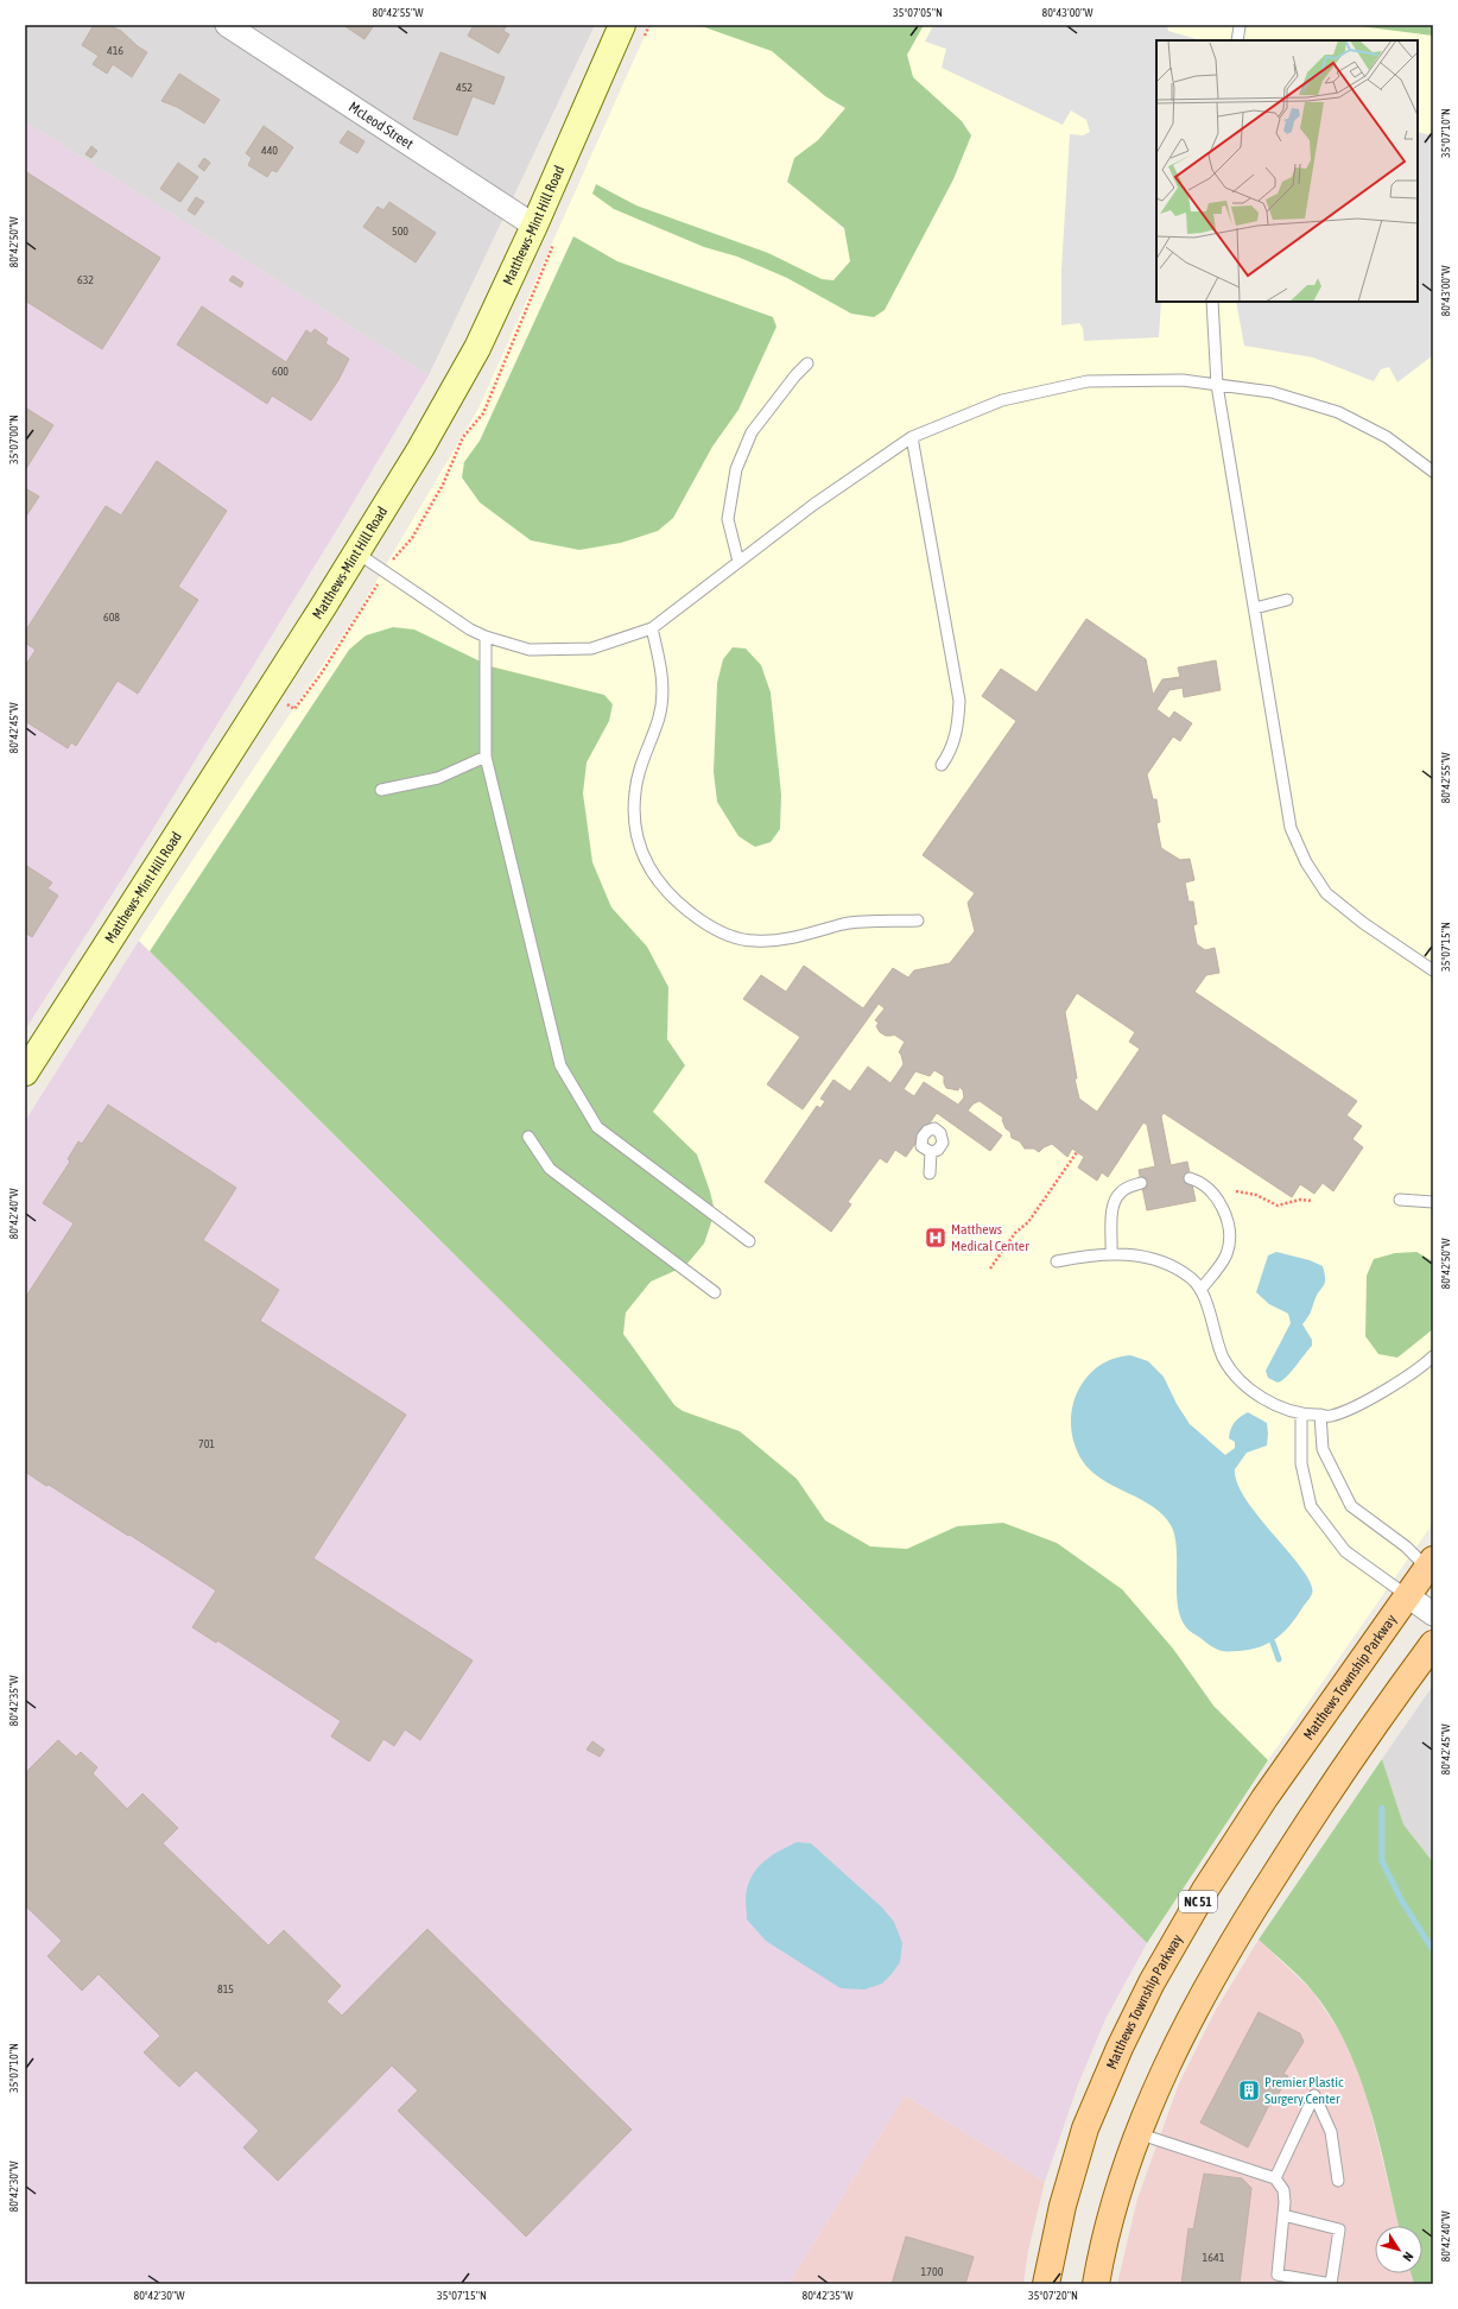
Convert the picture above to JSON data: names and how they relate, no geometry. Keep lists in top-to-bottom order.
{
  "streets": {
    "main road": ["Matthews-Mint Hill Road", "Matthews Township Parkway", "NC 51"],
    "street": ["McLeod Street"]
  },
  "crossings": [
    ["McLeod Street", "Matthews-Mint Hill Road"]
  ],
  "places": {
    "hospital": ["Matthews Medical Center"],
    "building": ["Premier Plastic Surgery Center"]
  },
  "house_numbers": [
    "416",
    "452",
    "440",
    "500",
    "632",
    "600",
    "608",
    "701",
    "815",
    "1641",
    "1700"
  ],
  "north": "bottom right",
  "coordinates": [
    "80°42'55\"W",
    "35°07'05\"N",
    "80°43'00\"W",
    "35°07'10\"N",
    "80°42'50\"W",
    "35°07'00\"N",
    "80°42'45\"W",
    "35°07'15\"N",
    "80°42'40\"W",
    "80°42'35\"W",
    "80°42'30\"W",
    "35°07'20\"N"
  ]
}
